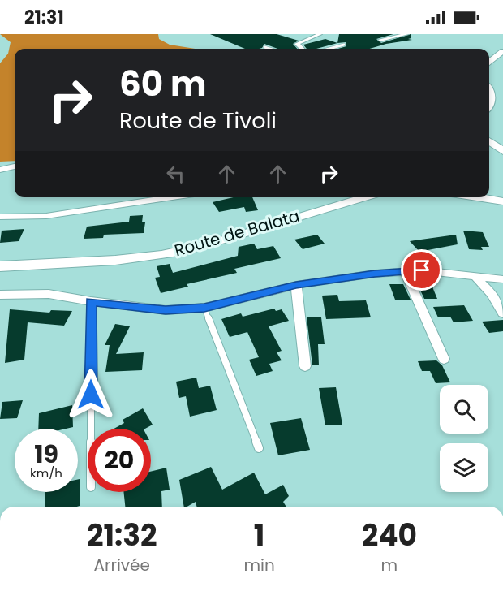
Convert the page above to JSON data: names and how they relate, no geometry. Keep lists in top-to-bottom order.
{
  "streets": {
    "main road": ["Route de Balata"]
  },
  "page": {
    "status": "21:31",
    "turn": ["60 m", "Route de Tivoli"],
    "speed": "19 km/h",
    "limit": "20",
    "eta": [
      "21:32",
      "Arrivée",
      "1",
      "min",
      "240",
      "m"
    ]
  }
}
